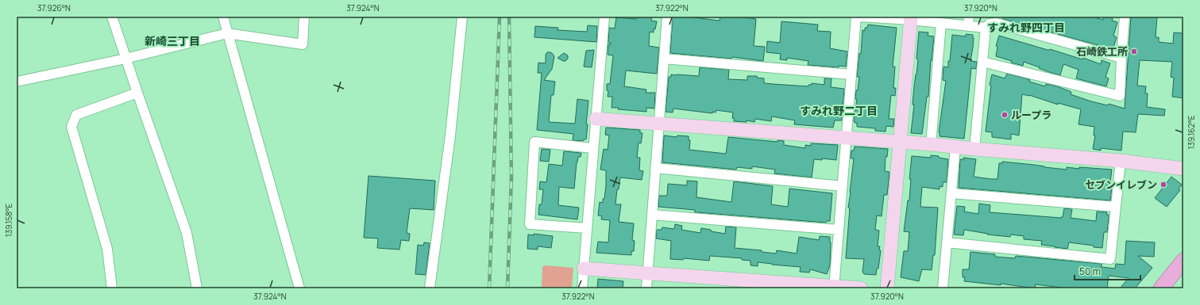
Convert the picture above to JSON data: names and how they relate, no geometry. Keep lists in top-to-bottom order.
{
  "districts": ["すみれ野四丁目", "新崎三丁目", "すみれ野二丁目"],
  "places": ["石崎鉄工所", "ループラ", "セブンイレブン"],
  "scale_bar": "50 m",
  "coordinates": [
    "37.926°N",
    "37.924°N",
    "37.922°N",
    "37.920°N",
    "139.162°E",
    "139.158°E"
  ]
}
